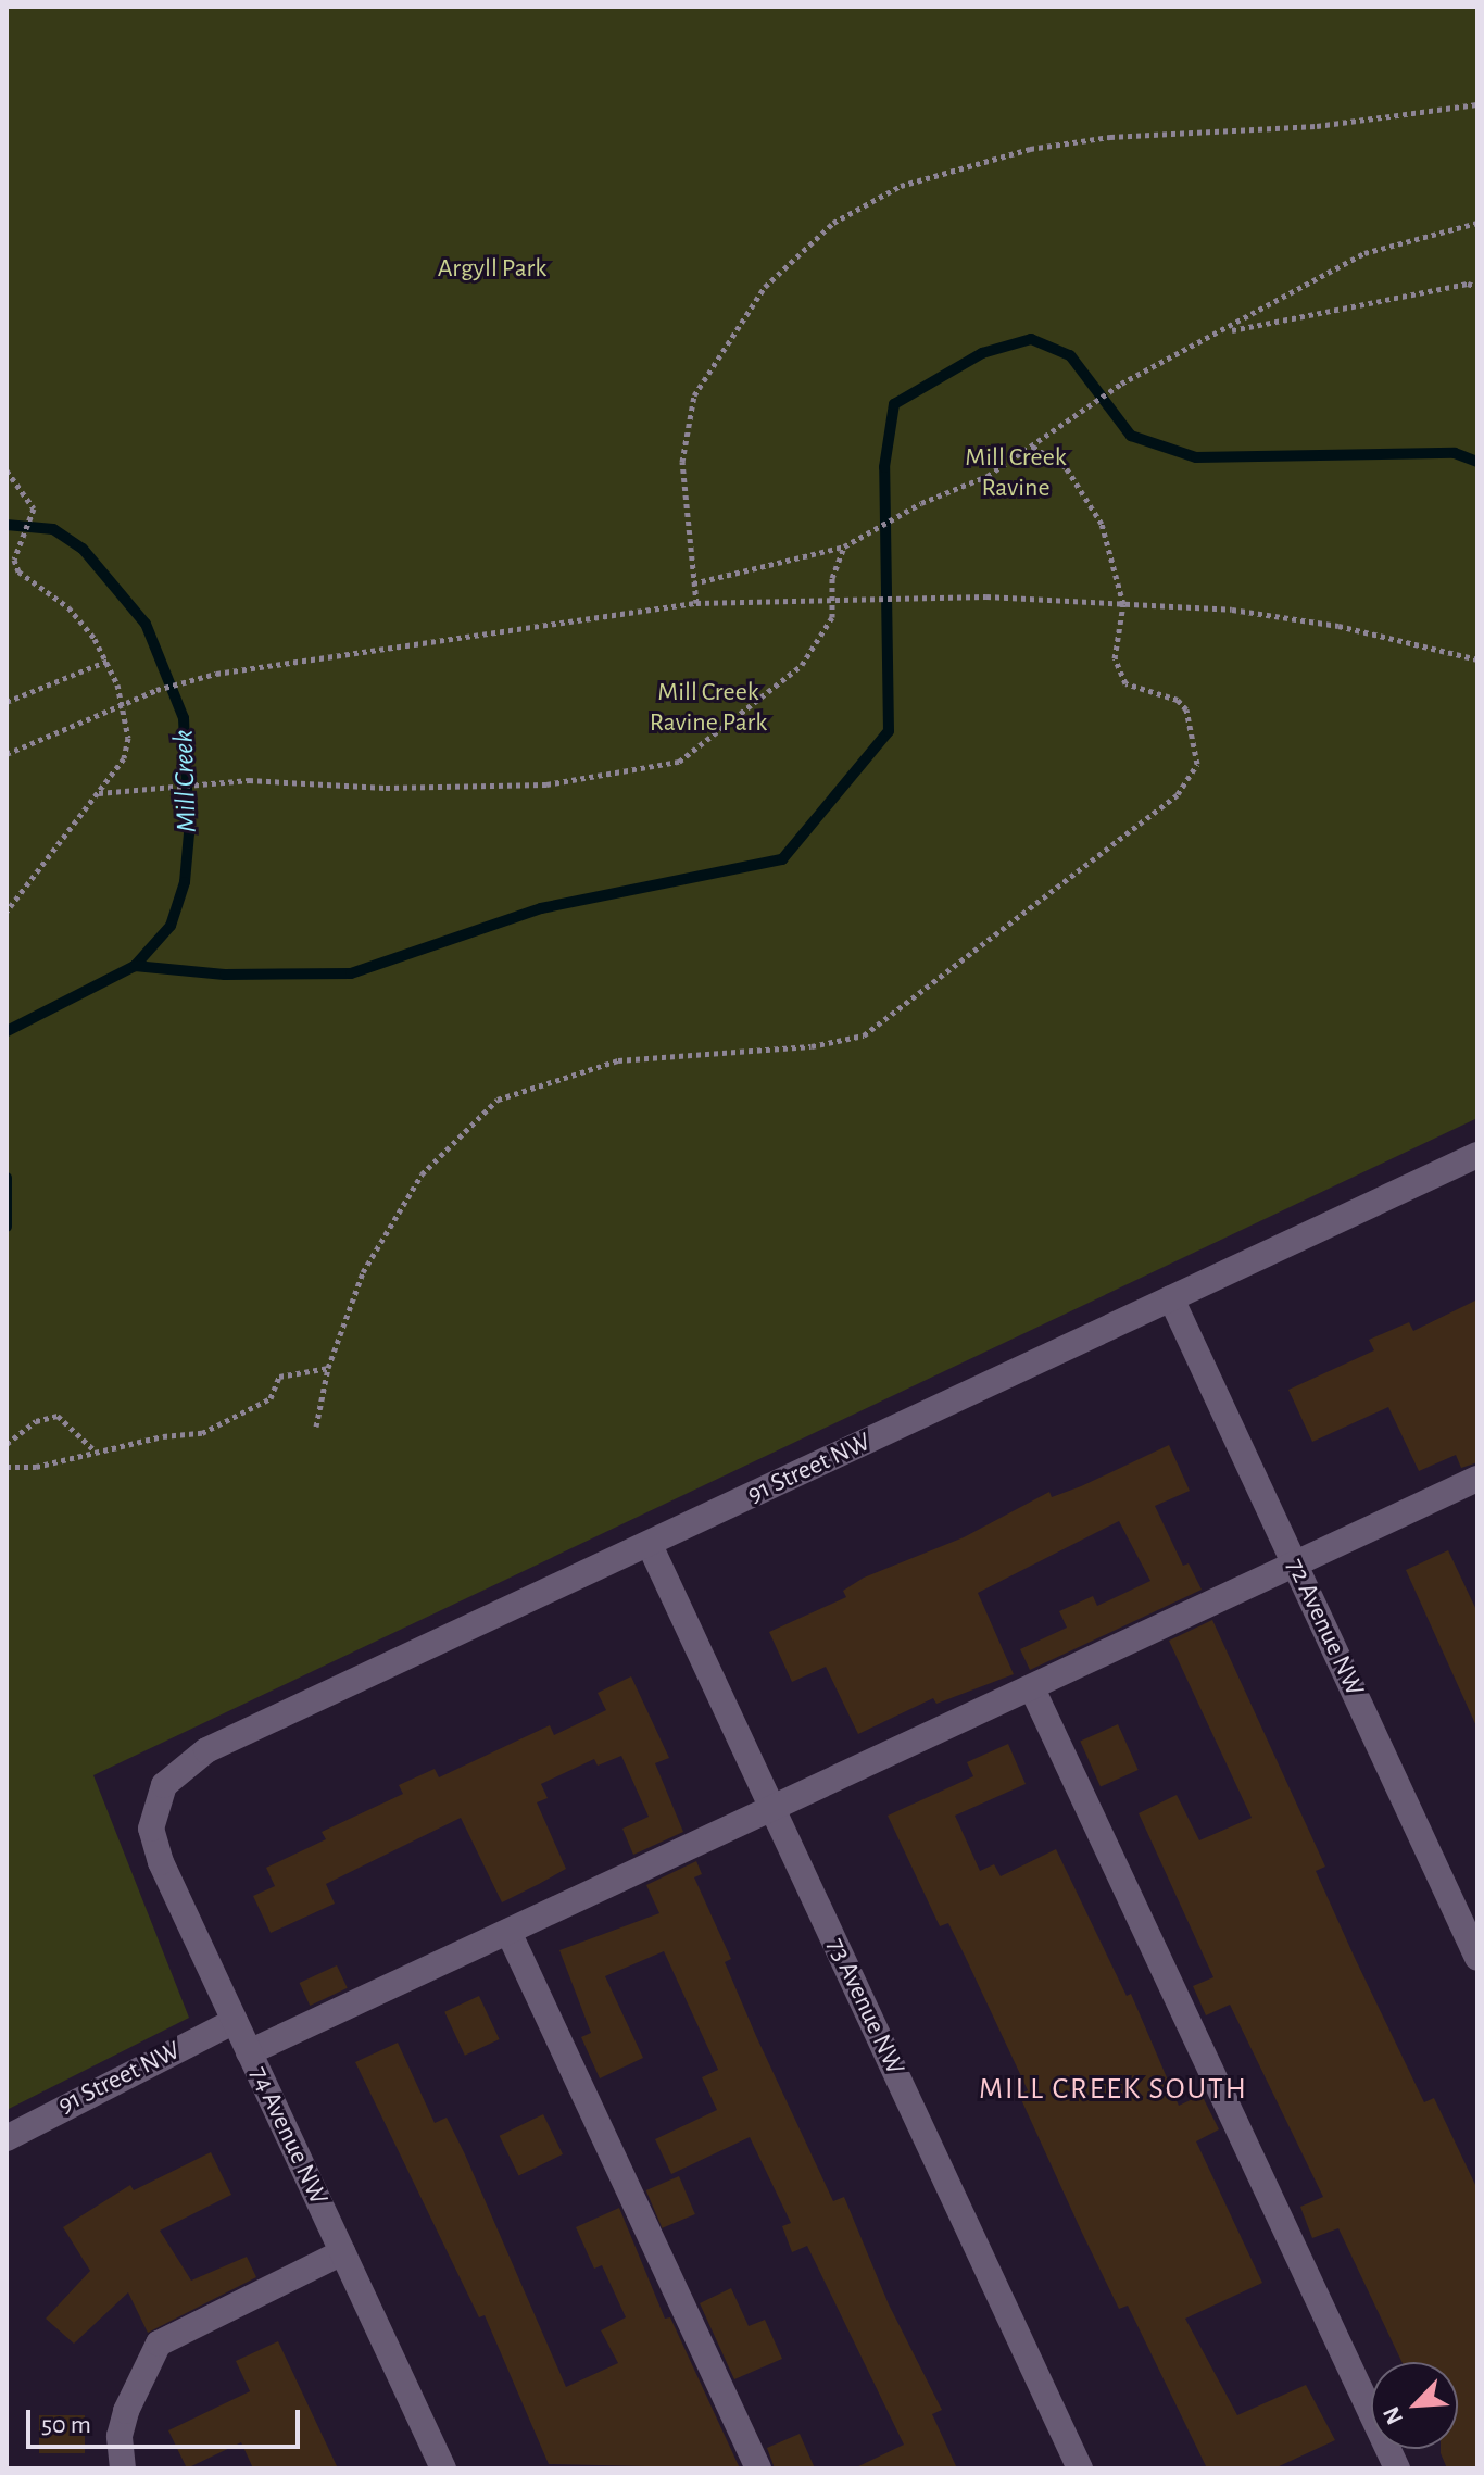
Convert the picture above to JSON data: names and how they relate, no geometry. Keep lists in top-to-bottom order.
{
  "streets": {
    "street": [
      "91 Street NW",
      "72 Avenue NW",
      "73 Avenue NW",
      "74 Avenue NW"
    ]
  },
  "crossings": [
    ["91 Street NW", "72 Avenue NW"],
    ["91 Street NW", "73 Avenue NW"],
    ["91 Street NW", "74 Avenue NW"]
  ],
  "districts": ["MILL CREEK SOUTH"],
  "water": ["Mill Creek"],
  "parks": ["Argyll Park", "Mill Creek Ravine", "Mill Creek Ravine Park"],
  "scale_bar": "50 m",
  "north": "bottom left"
}
